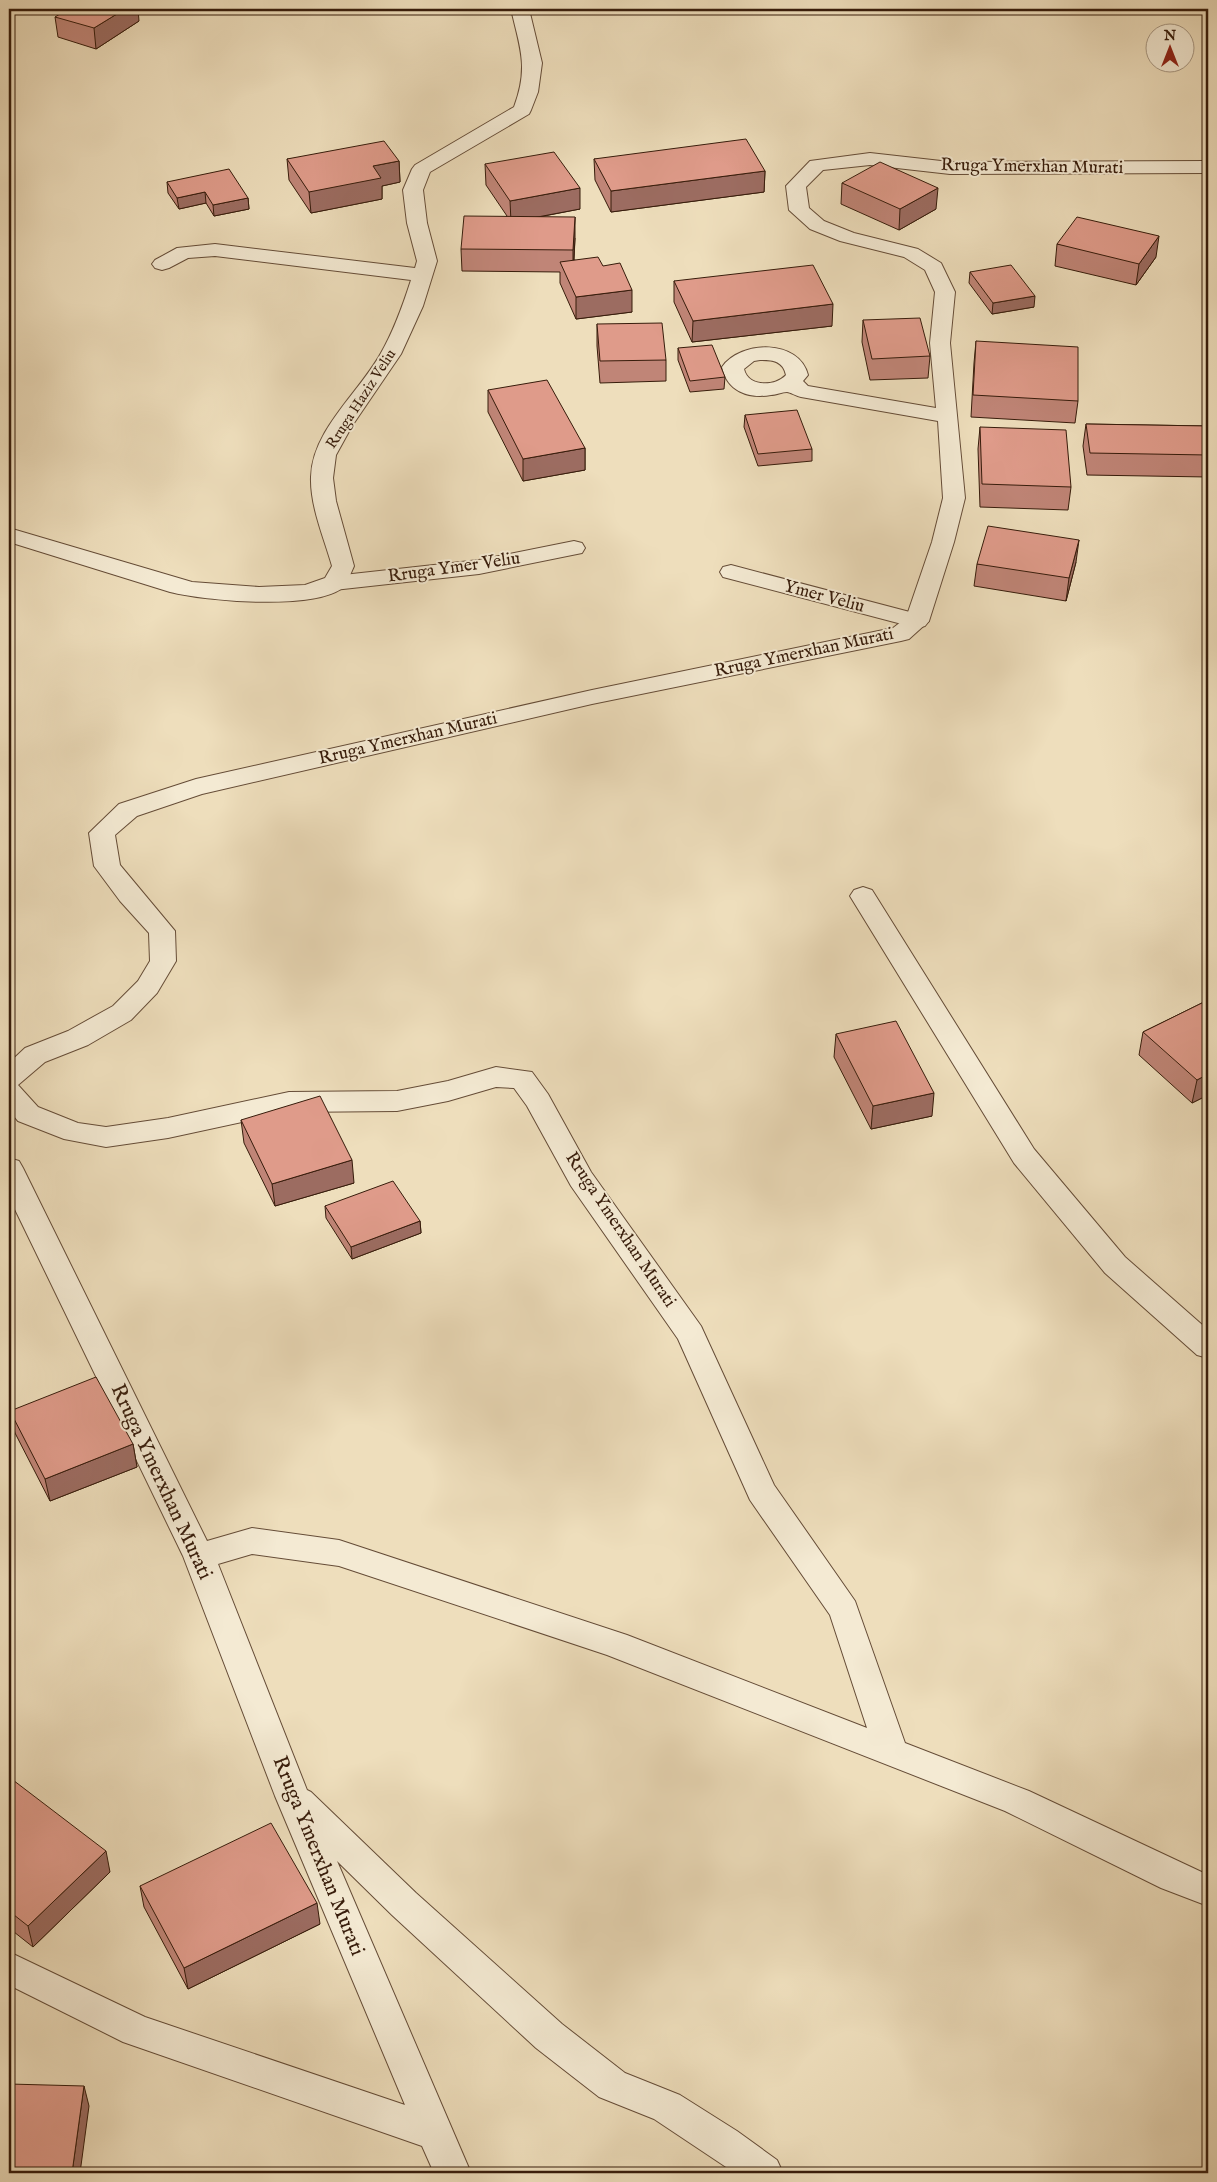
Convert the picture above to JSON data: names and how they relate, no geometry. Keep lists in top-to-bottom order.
{
  "streets": {
    "street": [
      "Rruga Ymerxhan Murati",
      "Rruga Haziz Veliu",
      "Rruga Ymer Veliu",
      "Ymer Veliu"
    ]
  },
  "crossings": [
    ["Rruga Ymerxhan Murati", "Ymer Veliu"],
    ["Rruga Haziz Veliu", "Rruga Ymer Veliu"]
  ],
  "north": "top"
}
